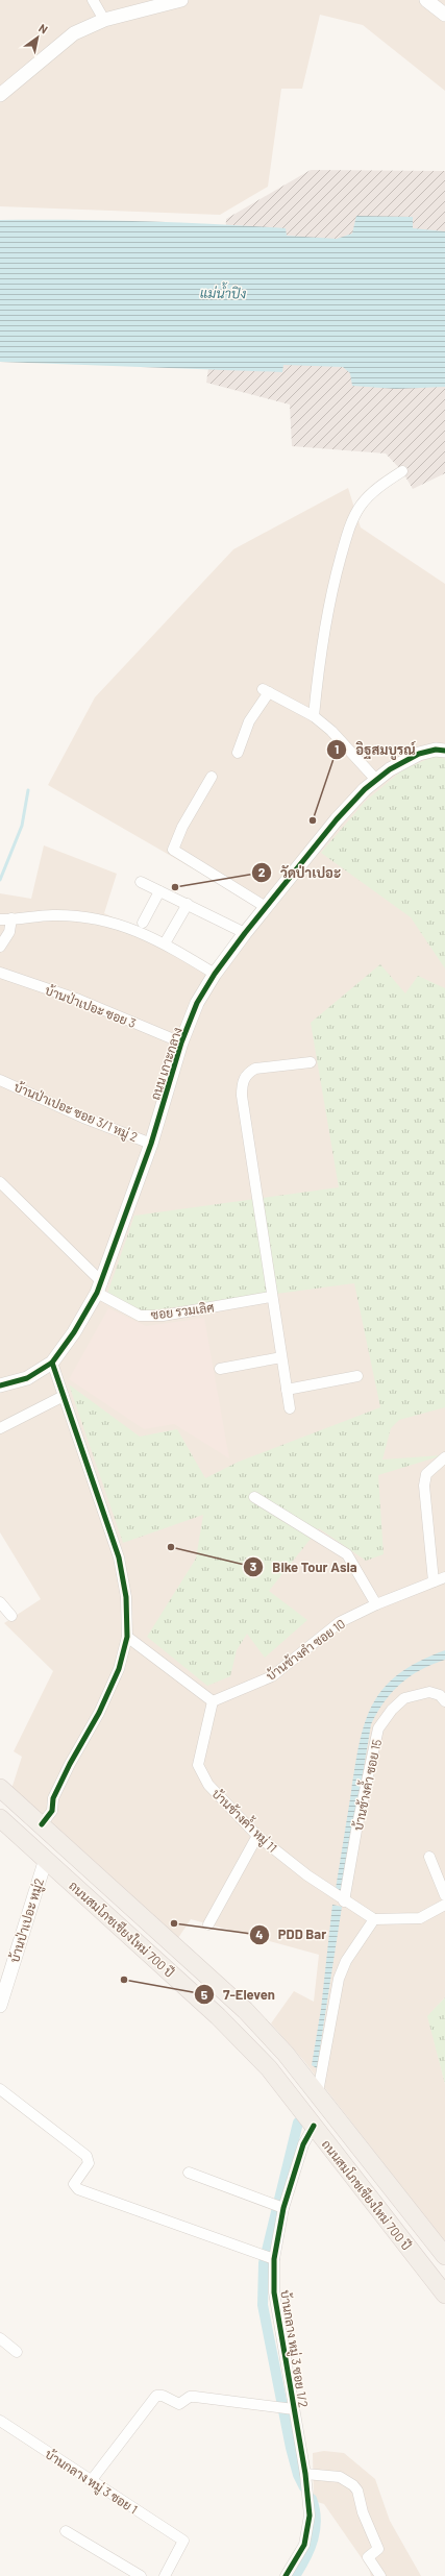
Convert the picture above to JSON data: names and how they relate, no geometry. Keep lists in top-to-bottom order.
{
  "streets": {
    "main road": ["ถนนสมโภชเชียงใหม่ 700 ปี"],
    "street": [
      "บ้านป่าเปอะ ซอย 3",
      "ถนน เกาะกลาง",
      "บ้านป่าเปอะ ซอย 3/1 หมู่ 2",
      "ซอย รวมเลิศ",
      "บ้านช้างคำ ซอย 10",
      "บ้านช้างค้ำ ซอย 15",
      "บ้านช้างค้ำ หมู่ 11",
      "บ้านป่าเปอะ หมู่2",
      "บ้านกลาง หมู่ 3 ซอย 1/2",
      "บ้านกลาง หมู่ 3 ซอย 1"
    ]
  },
  "crossings": [
    ["บ้านป่าเปอะ ซอย 3", "ถนน เกาะกลาง"],
    ["ถนน เกาะกลาง", "บ้านป่าเปอะ ซอย 3/1 หมู่ 2"],
    ["ถนน เกาะกลาง", "ซอย รวมเลิศ"],
    ["บ้านช้างคำ ซอย 10", "บ้านช้างค้ำ หมู่ 11"],
    ["บ้านช้างค้ำ ซอย 15", "บ้านช้างค้ำ หมู่ 11"],
    ["บ้านป่าเปอะ หมู่2", "ถนนสมโภชเชียงใหม่ 700 ปี"],
    ["ถนนสมโภชเชียงใหม่ 700 ปี", "บ้านกลาง หมู่ 3 ซอย 1/2"]
  ],
  "water": ["แม่น้ำปิง"],
  "places": [
    "อิฐสมบูรณ์",
    "วัดป่าเปอะ",
    "Bike Tour Asia",
    "PDD Bar",
    "7-Eleven"
  ],
  "north": "top right"
}
